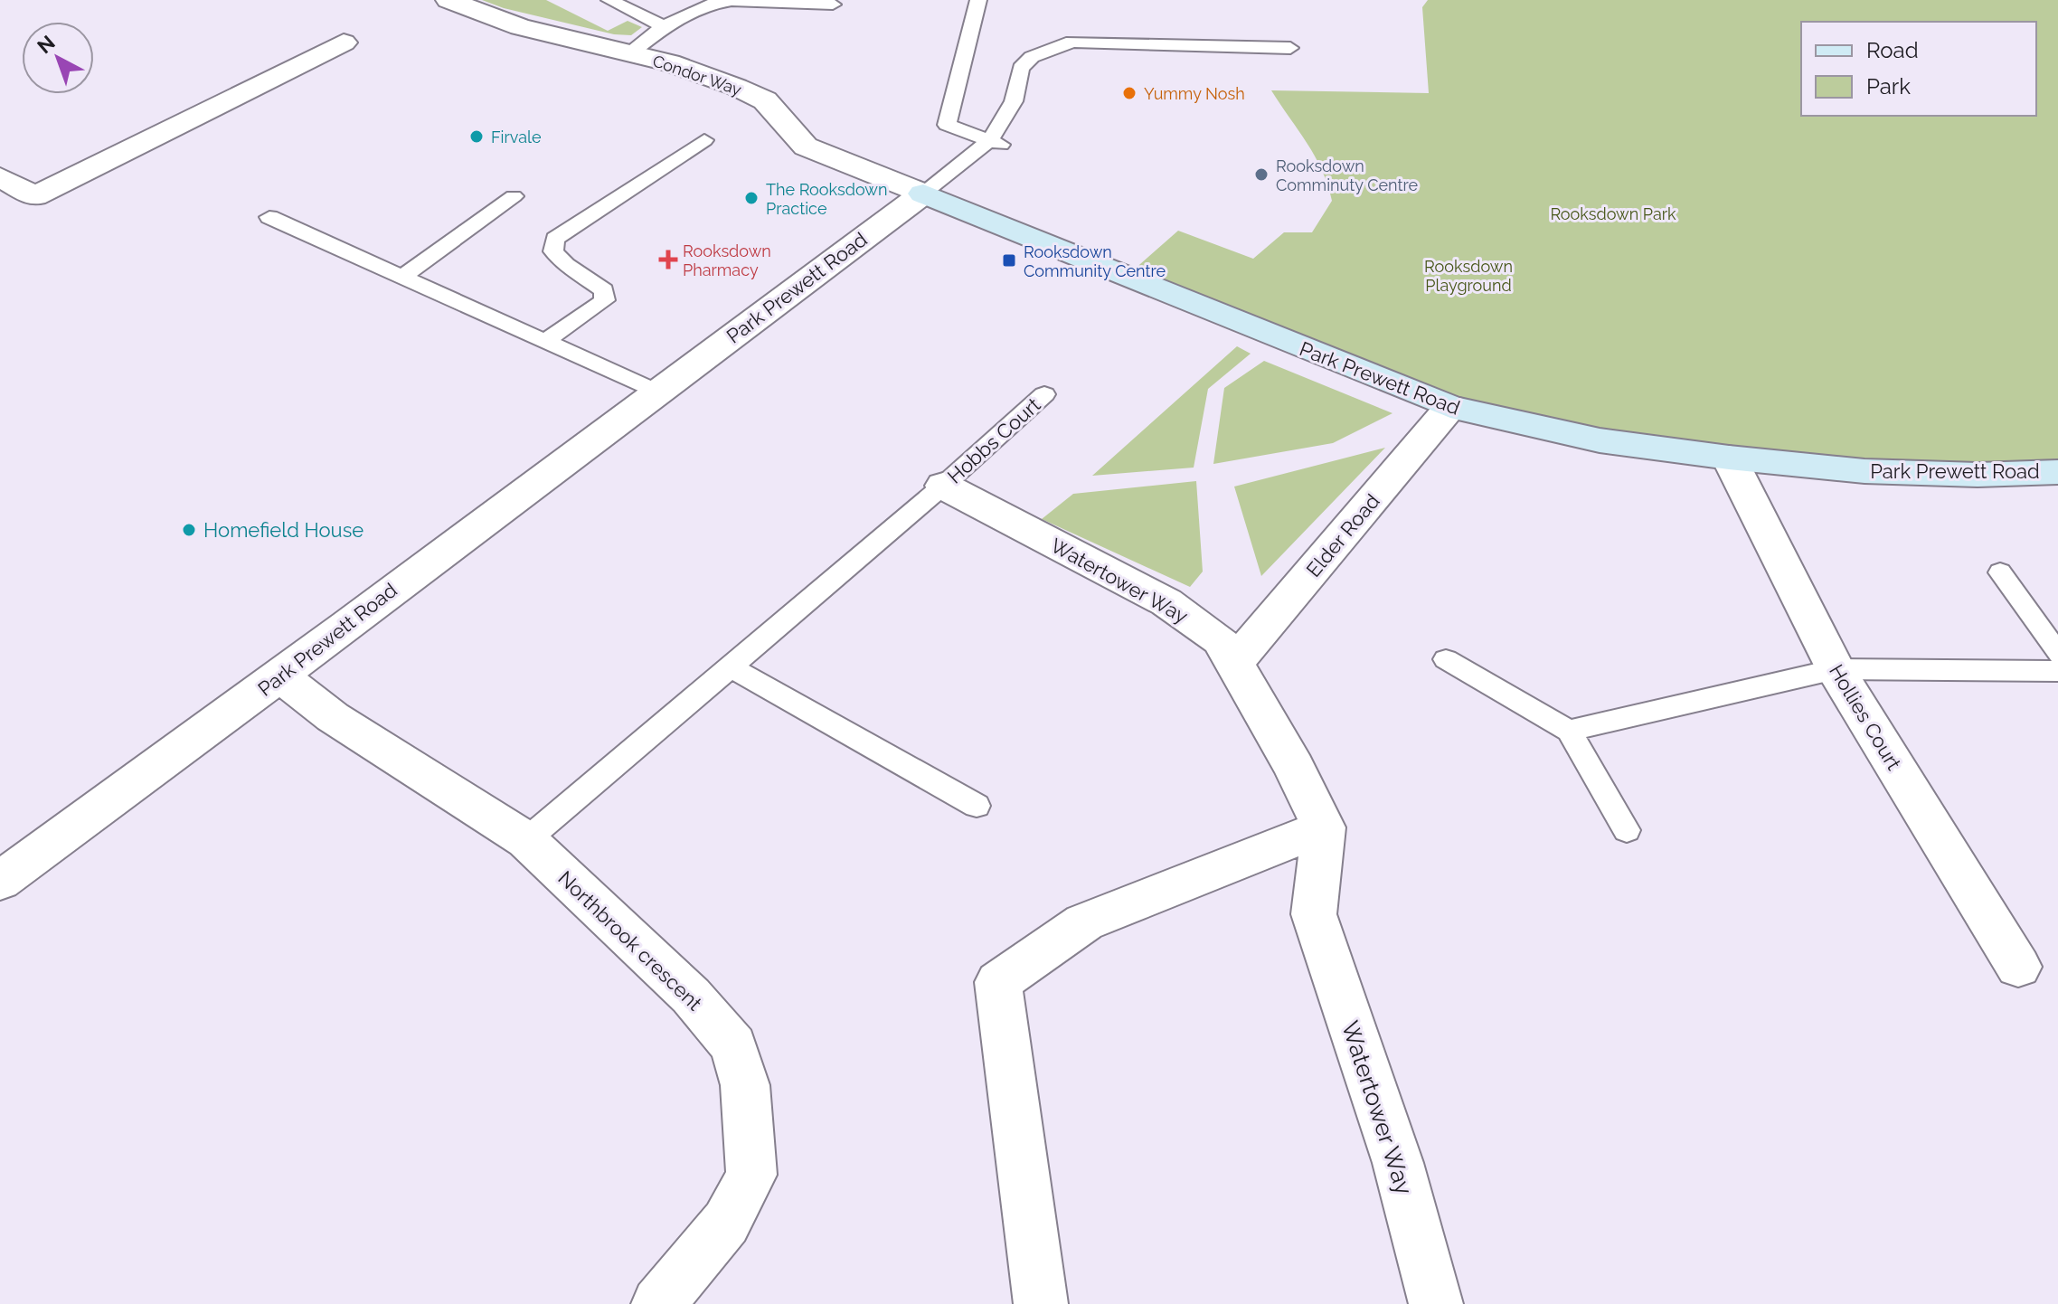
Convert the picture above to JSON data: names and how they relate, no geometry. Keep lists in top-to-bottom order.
{
  "streets": {
    "street": [
      "Condor Way",
      "Park Prewett Road",
      "Elder Road",
      "Watertower Way",
      "Hollies Court",
      "Northbrook crescent"
    ],
    "lane": ["Hobbs Court"]
  },
  "crossings": [
    ["Condor Way", "Park Prewett Road"],
    ["Park Prewett Road", "Elder Road"],
    ["Park Prewett Road", "Hollies Court"],
    ["Park Prewett Road", "Northbrook crescent"],
    ["Hobbs Court", "Watertower Way"],
    ["Hobbs Court", "Northbrook crescent"],
    ["Elder Road", "Watertower Way"]
  ],
  "parks": ["Rooksdown Park", "Rooksdown Playground"],
  "places": {
    "other": [
      "Yummy Nosh",
      "Firvale",
      "Rooksdown Comminuty Centre",
      "The Rooksdown Practice",
      "Homefield House"
    ],
    "health": ["Rooksdown Pharmacy"],
    "transit": ["Rooksdown Community Centre"]
  },
  "legend": ["Road", "Park"],
  "north": "top left"
}
